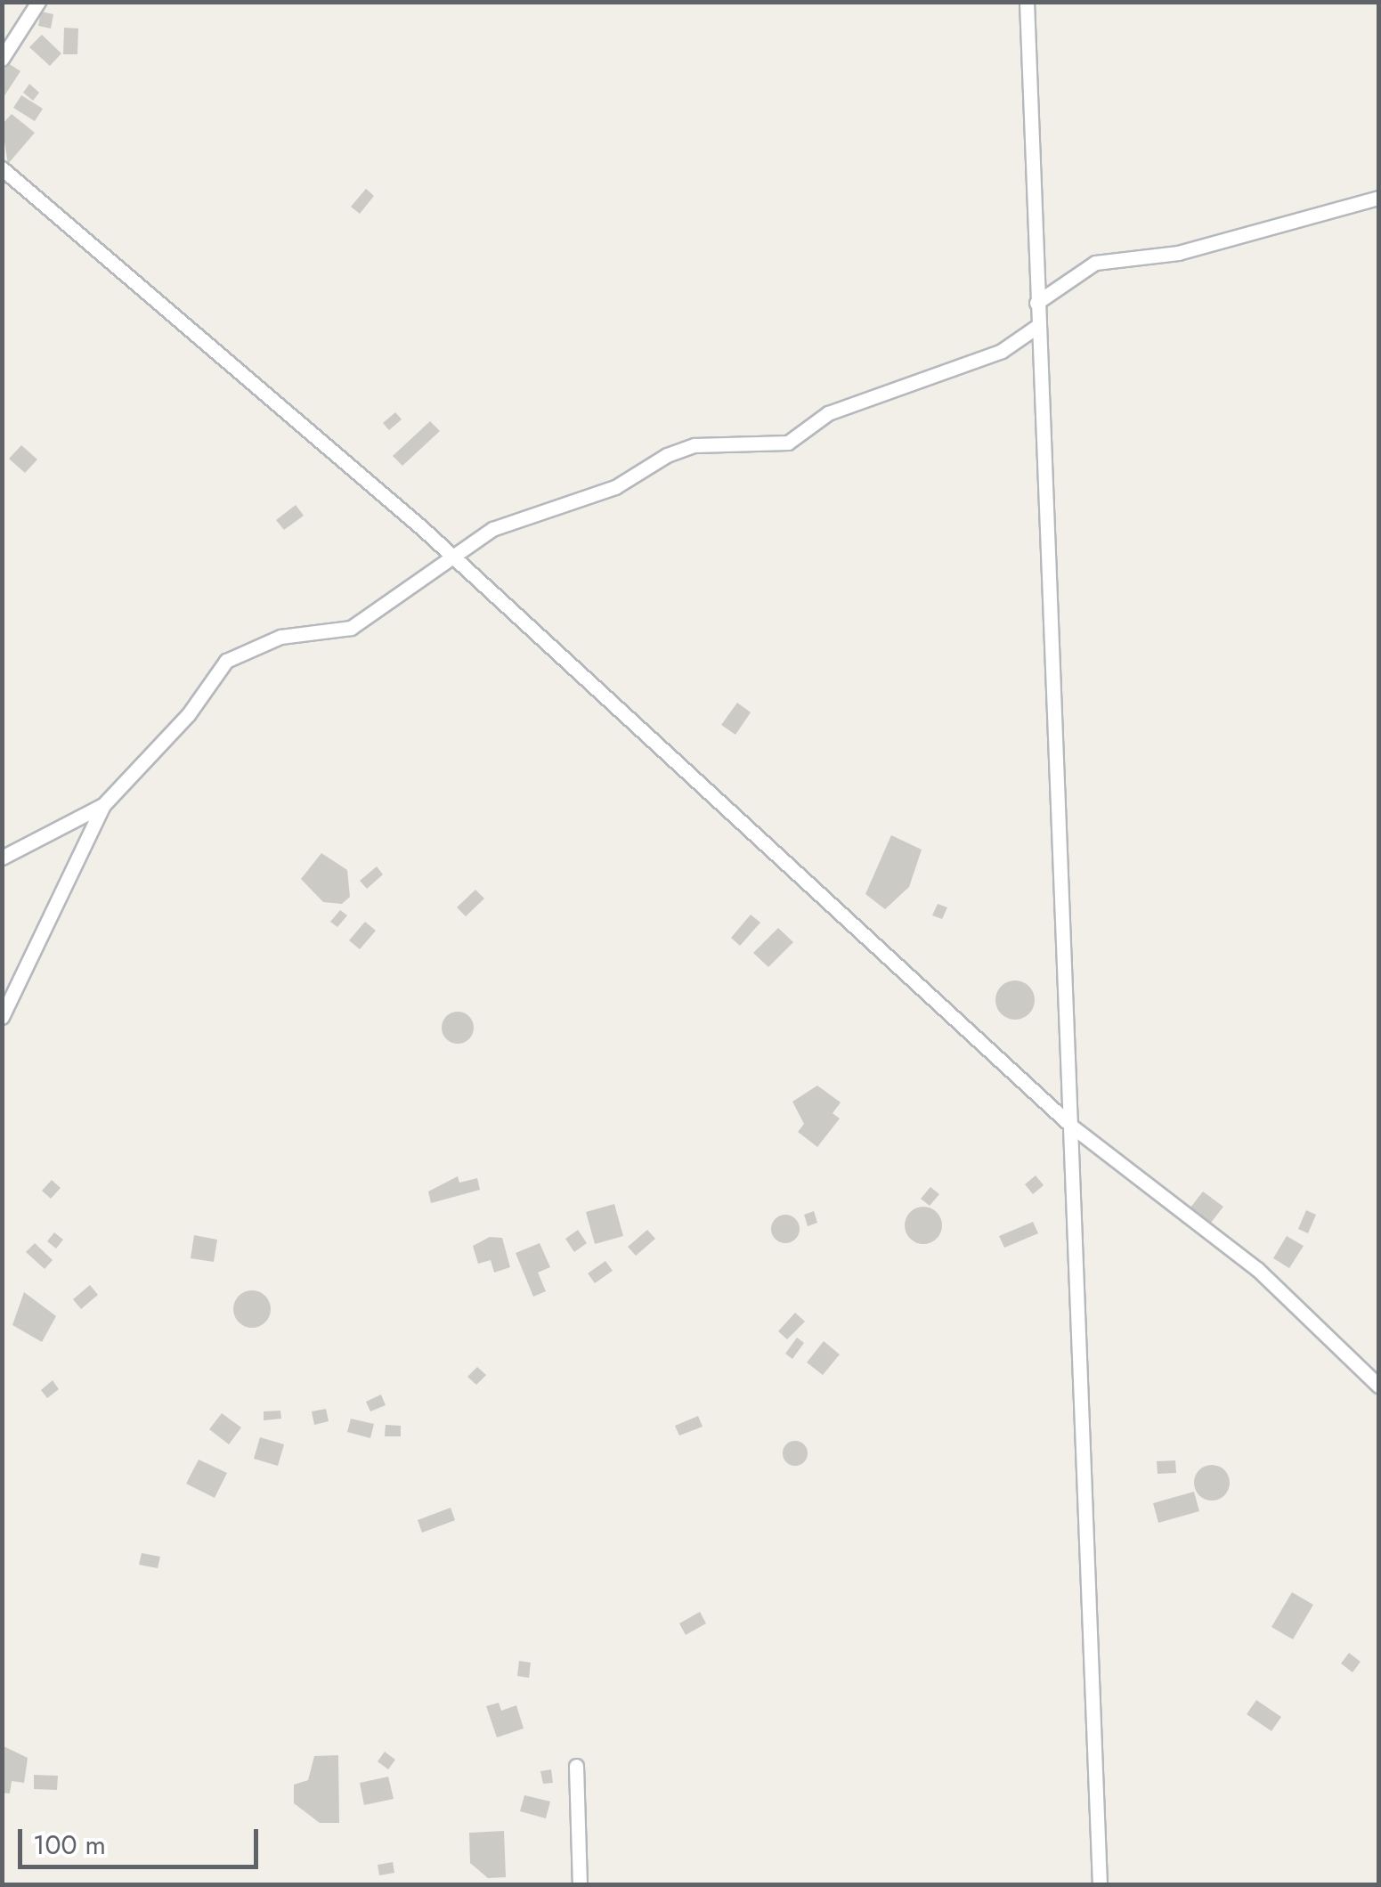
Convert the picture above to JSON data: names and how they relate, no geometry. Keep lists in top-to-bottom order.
{
  "scale_bar": "100 m"
}
